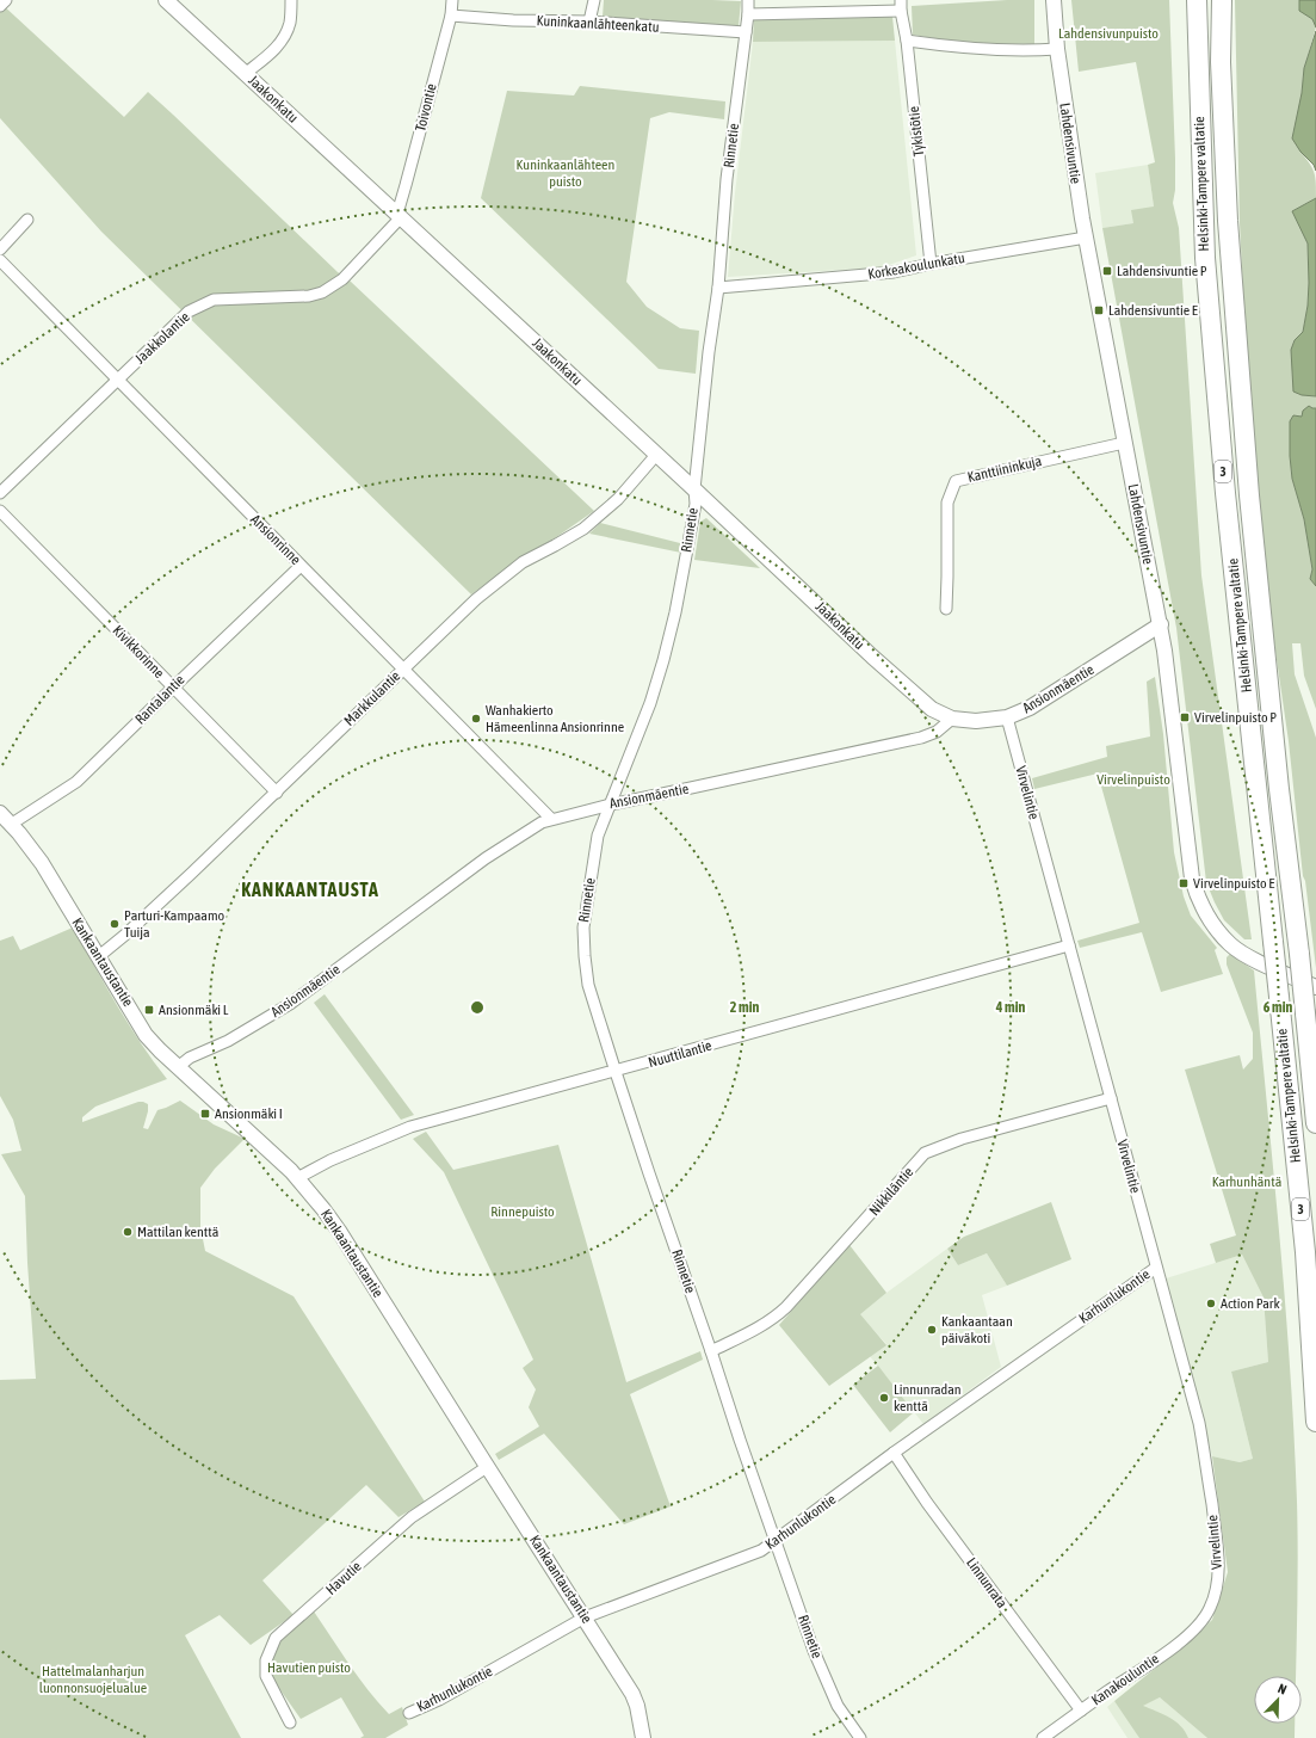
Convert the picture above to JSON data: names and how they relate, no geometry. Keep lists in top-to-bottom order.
{
  "streets": {
    "highway": ["Helsinki-Tampere valtatie", "3"],
    "street": [
      "Kuninkaanlähteenkatu",
      "Jaakonkatu",
      "Toivontie",
      "Tykistötie",
      "Lahdensivuntie",
      "Rinnetie",
      "Korkeakoulunkatu",
      "Jaakkolantie",
      "Kanttiininkuja",
      "Ansionrinne",
      "Kivikkorinne",
      "Ansionmäentie",
      "Markkulantie",
      "Rantalantie",
      "Virvelintie",
      "Kankaantaustantie",
      "Nuuttilantie",
      "Nikkiläntie",
      "Karhunlukontie",
      "Havutie",
      "Linnunrata",
      "Kanakouluntie"
    ]
  },
  "crossings": [
    ["Kuninkaanlähteenkatu", "Toivontie"],
    ["Kuninkaanlähteenkatu", "Rinnetie"],
    ["Jaakonkatu", "Toivontie"],
    ["Jaakonkatu", "Rinnetie"],
    ["Jaakonkatu", "Jaakkolantie"],
    ["Jaakonkatu", "Ansionmäentie"],
    ["Jaakonkatu", "Markkulantie"],
    ["Toivontie", "Jaakkolantie"],
    ["Tykistötie", "Korkeakoulunkatu"],
    ["Lahdensivuntie", "Korkeakoulunkatu"],
    ["Lahdensivuntie", "Kanttiininkuja"],
    ["Lahdensivuntie", "Ansionmäentie"],
    ["Rinnetie", "Korkeakoulunkatu"],
    ["Rinnetie", "Ansionmäentie"],
    ["Rinnetie", "Nuuttilantie"],
    ["Rinnetie", "Nikkiläntie"],
    ["Rinnetie", "Karhunlukontie"],
    ["Jaakkolantie", "Ansionrinne"],
    ["Ansionrinne", "Ansionmäentie"],
    ["Ansionrinne", "Markkulantie"],
    ["Ansionrinne", "Rantalantie"],
    ["Kivikkorinne", "Markkulantie"],
    ["Kivikkorinne", "Rantalantie"],
    ["Ansionmäentie", "Virvelintie"],
    ["Ansionmäentie", "Kankaantaustantie"],
    ["Markkulantie", "Kankaantaustantie"],
    ["Rantalantie", "Kankaantaustantie"],
    ["Virvelintie", "Nuuttilantie"],
    ["Virvelintie", "Nikkiläntie"],
    ["Virvelintie", "Karhunlukontie"],
    ["Virvelintie", "Kanakouluntie"],
    ["Kankaantaustantie", "Nuuttilantie"],
    ["Kankaantaustantie", "Karhunlukontie"],
    ["Kankaantaustantie", "Havutie"],
    ["Karhunlukontie", "Linnunrata"],
    ["Linnunrata", "Kanakouluntie"]
  ],
  "districts": ["KANKAANTAUSTA"],
  "parks": [
    "Lahdensivunpuisto",
    "Kuninkaanlähteen puisto",
    "Virvelinpuisto",
    "Karhunhäntä",
    "Rinnepuisto",
    "Havutien puisto",
    "Hattelmalanharjun luonnonsuojelualue"
  ],
  "places": {
    "transit": [
      "Lahdensivuntie P",
      "Lahdensivuntie E",
      "Virvelinpuisto P",
      "Virvelinpuisto E",
      "Ansionmäki L",
      "Ansionmäki I"
    ],
    "other": [
      "Wanhakierto Hämeenlinna Ansionrinne",
      "Parturi-Kampaamo Tuija",
      "Mattilan kenttä",
      "Action Park",
      "Kankaantaan päiväkoti",
      "Linnunradan kenttä"
    ]
  },
  "north": "top right",
  "rings": ["2 min", "4 min", "6 min"]
}
